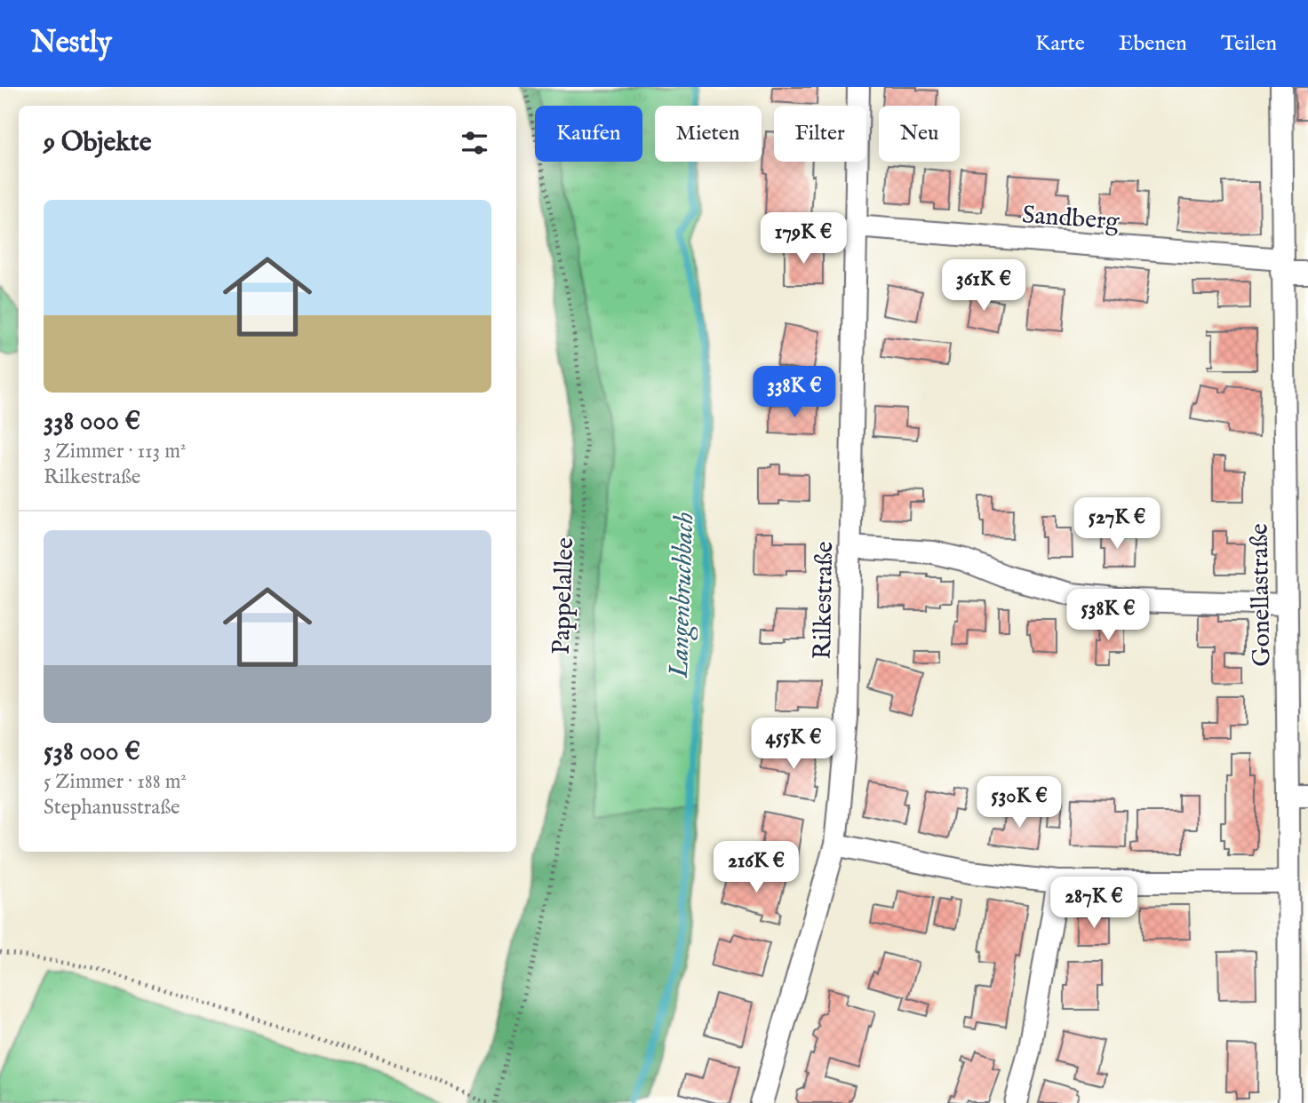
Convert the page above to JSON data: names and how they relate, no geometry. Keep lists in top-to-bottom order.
{
  "streets": {
    "street": ["Sandberg", "Gonellastraße", "Rilkestraße"],
    "path": ["Pappelallee"]
  },
  "crossings": [
    ["Sandberg", "Gonellastraße"],
    ["Sandberg", "Rilkestraße"]
  ],
  "water": ["Langenbruchbach"],
  "page": {
    "header": "Nestly",
    "nav": ["Karte", "Ebenen", "Teilen"],
    "chip": [
      "Kaufen",
      "Mieten",
      "Filter",
      "Neu"
    ],
    "heading": "9 Objekte",
    "list": [
      {
        "name": "338 000 €",
        "note": "3 Zimmer · 113 m² · Rilkestraße"
      },
      {
        "name": "538 000 €",
        "note": "5 Zimmer · 188 m² · Stephanusstraße"
      }
    ],
    "price": [
      "179K €",
      "361K €",
      "338K €",
      "527K €",
      "538K €",
      "455K €",
      "530K €",
      "216K €",
      "287K €"
    ]
  }
}
